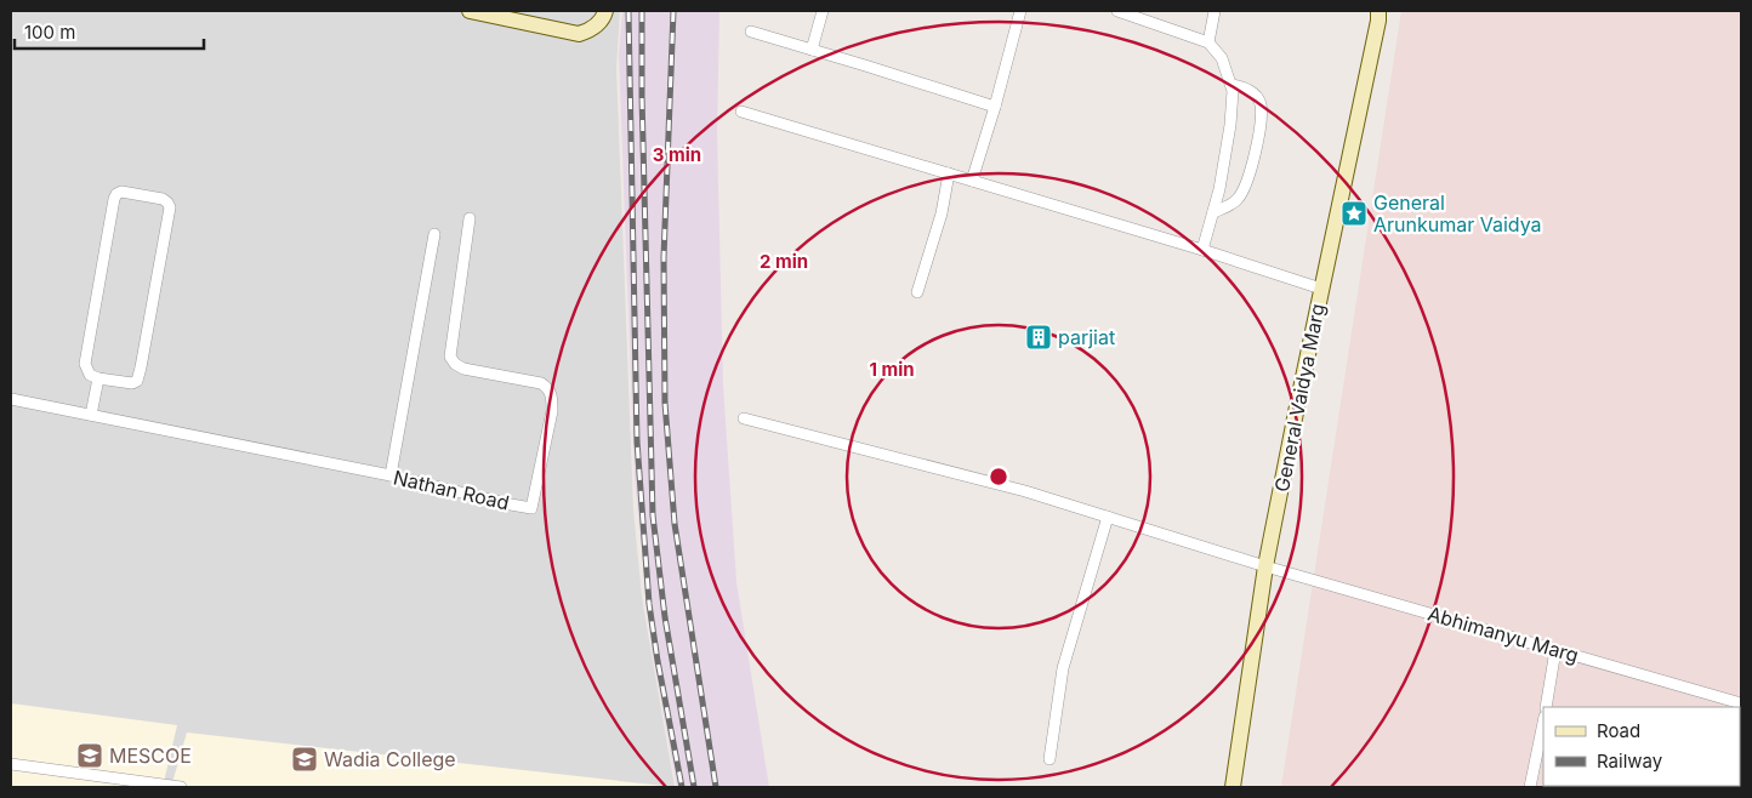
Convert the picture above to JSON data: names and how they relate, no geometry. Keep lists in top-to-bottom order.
{
  "streets": {
    "street": ["General Vaidya Marg", "Nathan Road", "Abhimanyu Marg"]
  },
  "crossings": [
    ["General Vaidya Marg", "Abhimanyu Marg"]
  ],
  "places": {
    "place": ["General Arunkumar Vaidya"],
    "building": ["parjiat"],
    "school or university": ["MESCOE", "Wadia College"]
  },
  "legend": ["Road", "Railway"],
  "scale_bar": "100 m",
  "rings": ["3 min", "2 min", "1 min"]
}
